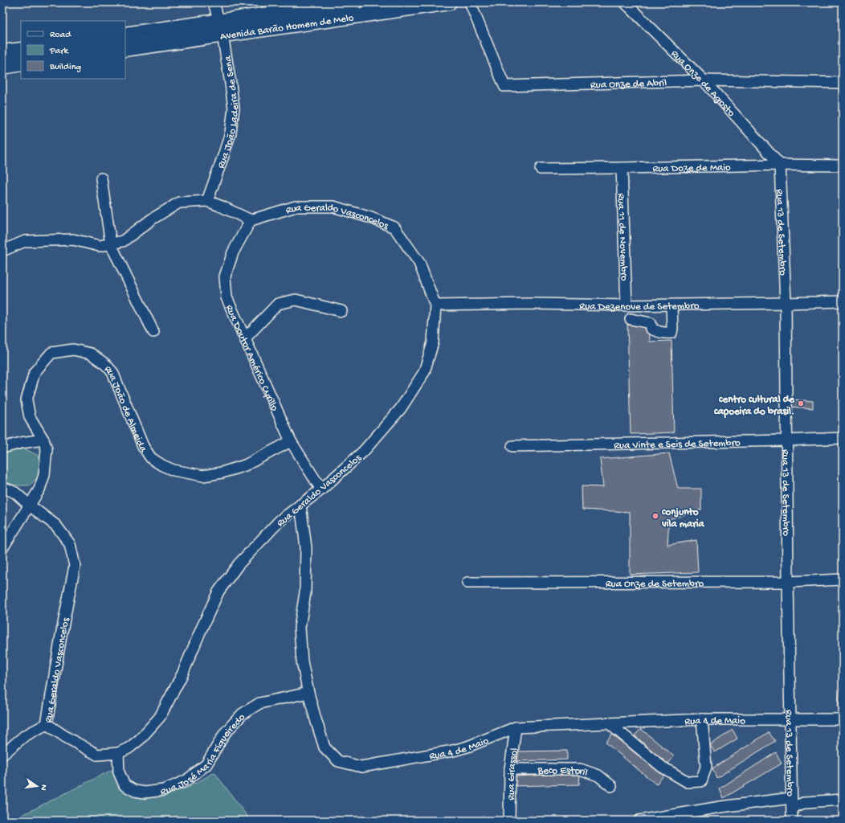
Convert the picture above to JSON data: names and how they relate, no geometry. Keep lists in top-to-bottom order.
{
  "streets": {
    "main road": ["Avenida Barão Homem de Melo"],
    "street": [
      "Rua Onze de Abril",
      "Rua Onze de Agosto",
      "Rua João Ladeira de Sena",
      "Rua Doze de Maio",
      "Rua Geraldo Vasconcelos",
      "Rua 13 de Setembro",
      "Rua 11 de Novembro",
      "Rua Dezenove de Setembro",
      "Rua Doutor Américo Cyrillo",
      "Rua João de Almeida",
      "Rua Vinte e Seis de Setembro",
      "Rua Onze de Setembro",
      "Rua 4 de Maio",
      "Rua José Maria Figueiredo",
      "Beco Estoril",
      "Rua Girassol"
    ]
  },
  "crossings": [
    ["Avenida Barão Homem de Melo", "Rua João Ladeira de Sena"],
    ["Rua Onze de Abril", "Rua Onze de Agosto"],
    ["Rua Onze de Agosto", "Rua Doze de Maio"],
    ["Rua Onze de Agosto", "Rua 13 de Setembro"],
    ["Rua Doze de Maio", "Rua 13 de Setembro"],
    ["Rua Doze de Maio", "Rua 11 de Novembro"],
    ["Rua Geraldo Vasconcelos", "Rua Dezenove de Setembro"],
    ["Rua Geraldo Vasconcelos", "Rua Doutor Américo Cyrillo"],
    ["Rua Geraldo Vasconcelos", "Rua 4 de Maio"],
    ["Rua Geraldo Vasconcelos", "Rua José Maria Figueiredo"],
    ["Rua 13 de Setembro", "Rua Dezenove de Setembro"],
    ["Rua 13 de Setembro", "Rua Vinte e Seis de Setembro"],
    ["Rua 13 de Setembro", "Rua Onze de Setembro"],
    ["Rua 13 de Setembro", "Rua 4 de Maio"],
    ["Rua 11 de Novembro", "Rua Dezenove de Setembro"],
    ["Rua Doutor Américo Cyrillo", "Rua João de Almeida"],
    ["Rua 4 de Maio", "Rua José Maria Figueiredo"],
    ["Rua 4 de Maio", "Rua Girassol"],
    ["Beco Estoril", "Rua Girassol"]
  ],
  "places": ["centro cultural de capoeira do brasil.", "conjunto vila maria"],
  "legend": ["Road", "Park", "Building"],
  "north": "right"
}
